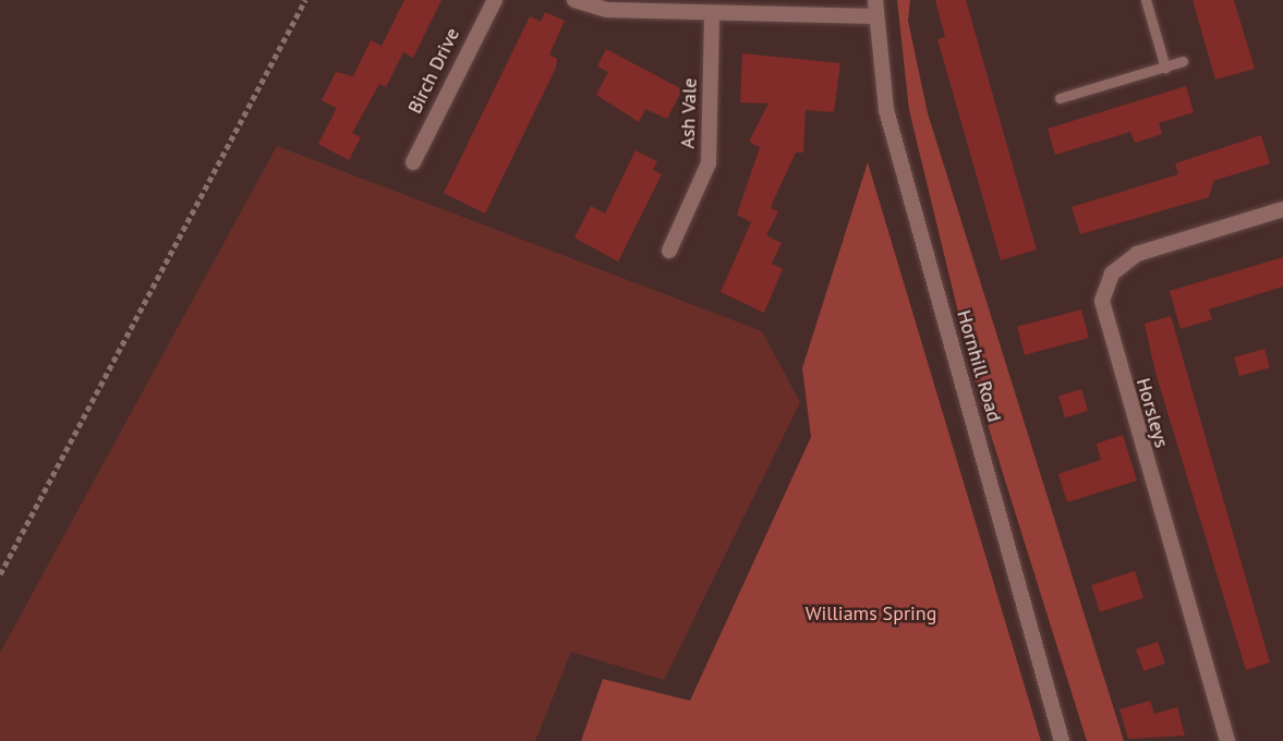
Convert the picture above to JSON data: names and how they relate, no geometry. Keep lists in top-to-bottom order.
{
  "streets": {
    "street": [
      "Birch Drive",
      "Ash Vale",
      "Hornhill Road",
      "Horsleys"
    ]
  },
  "parks": ["Williams Spring"]
}
